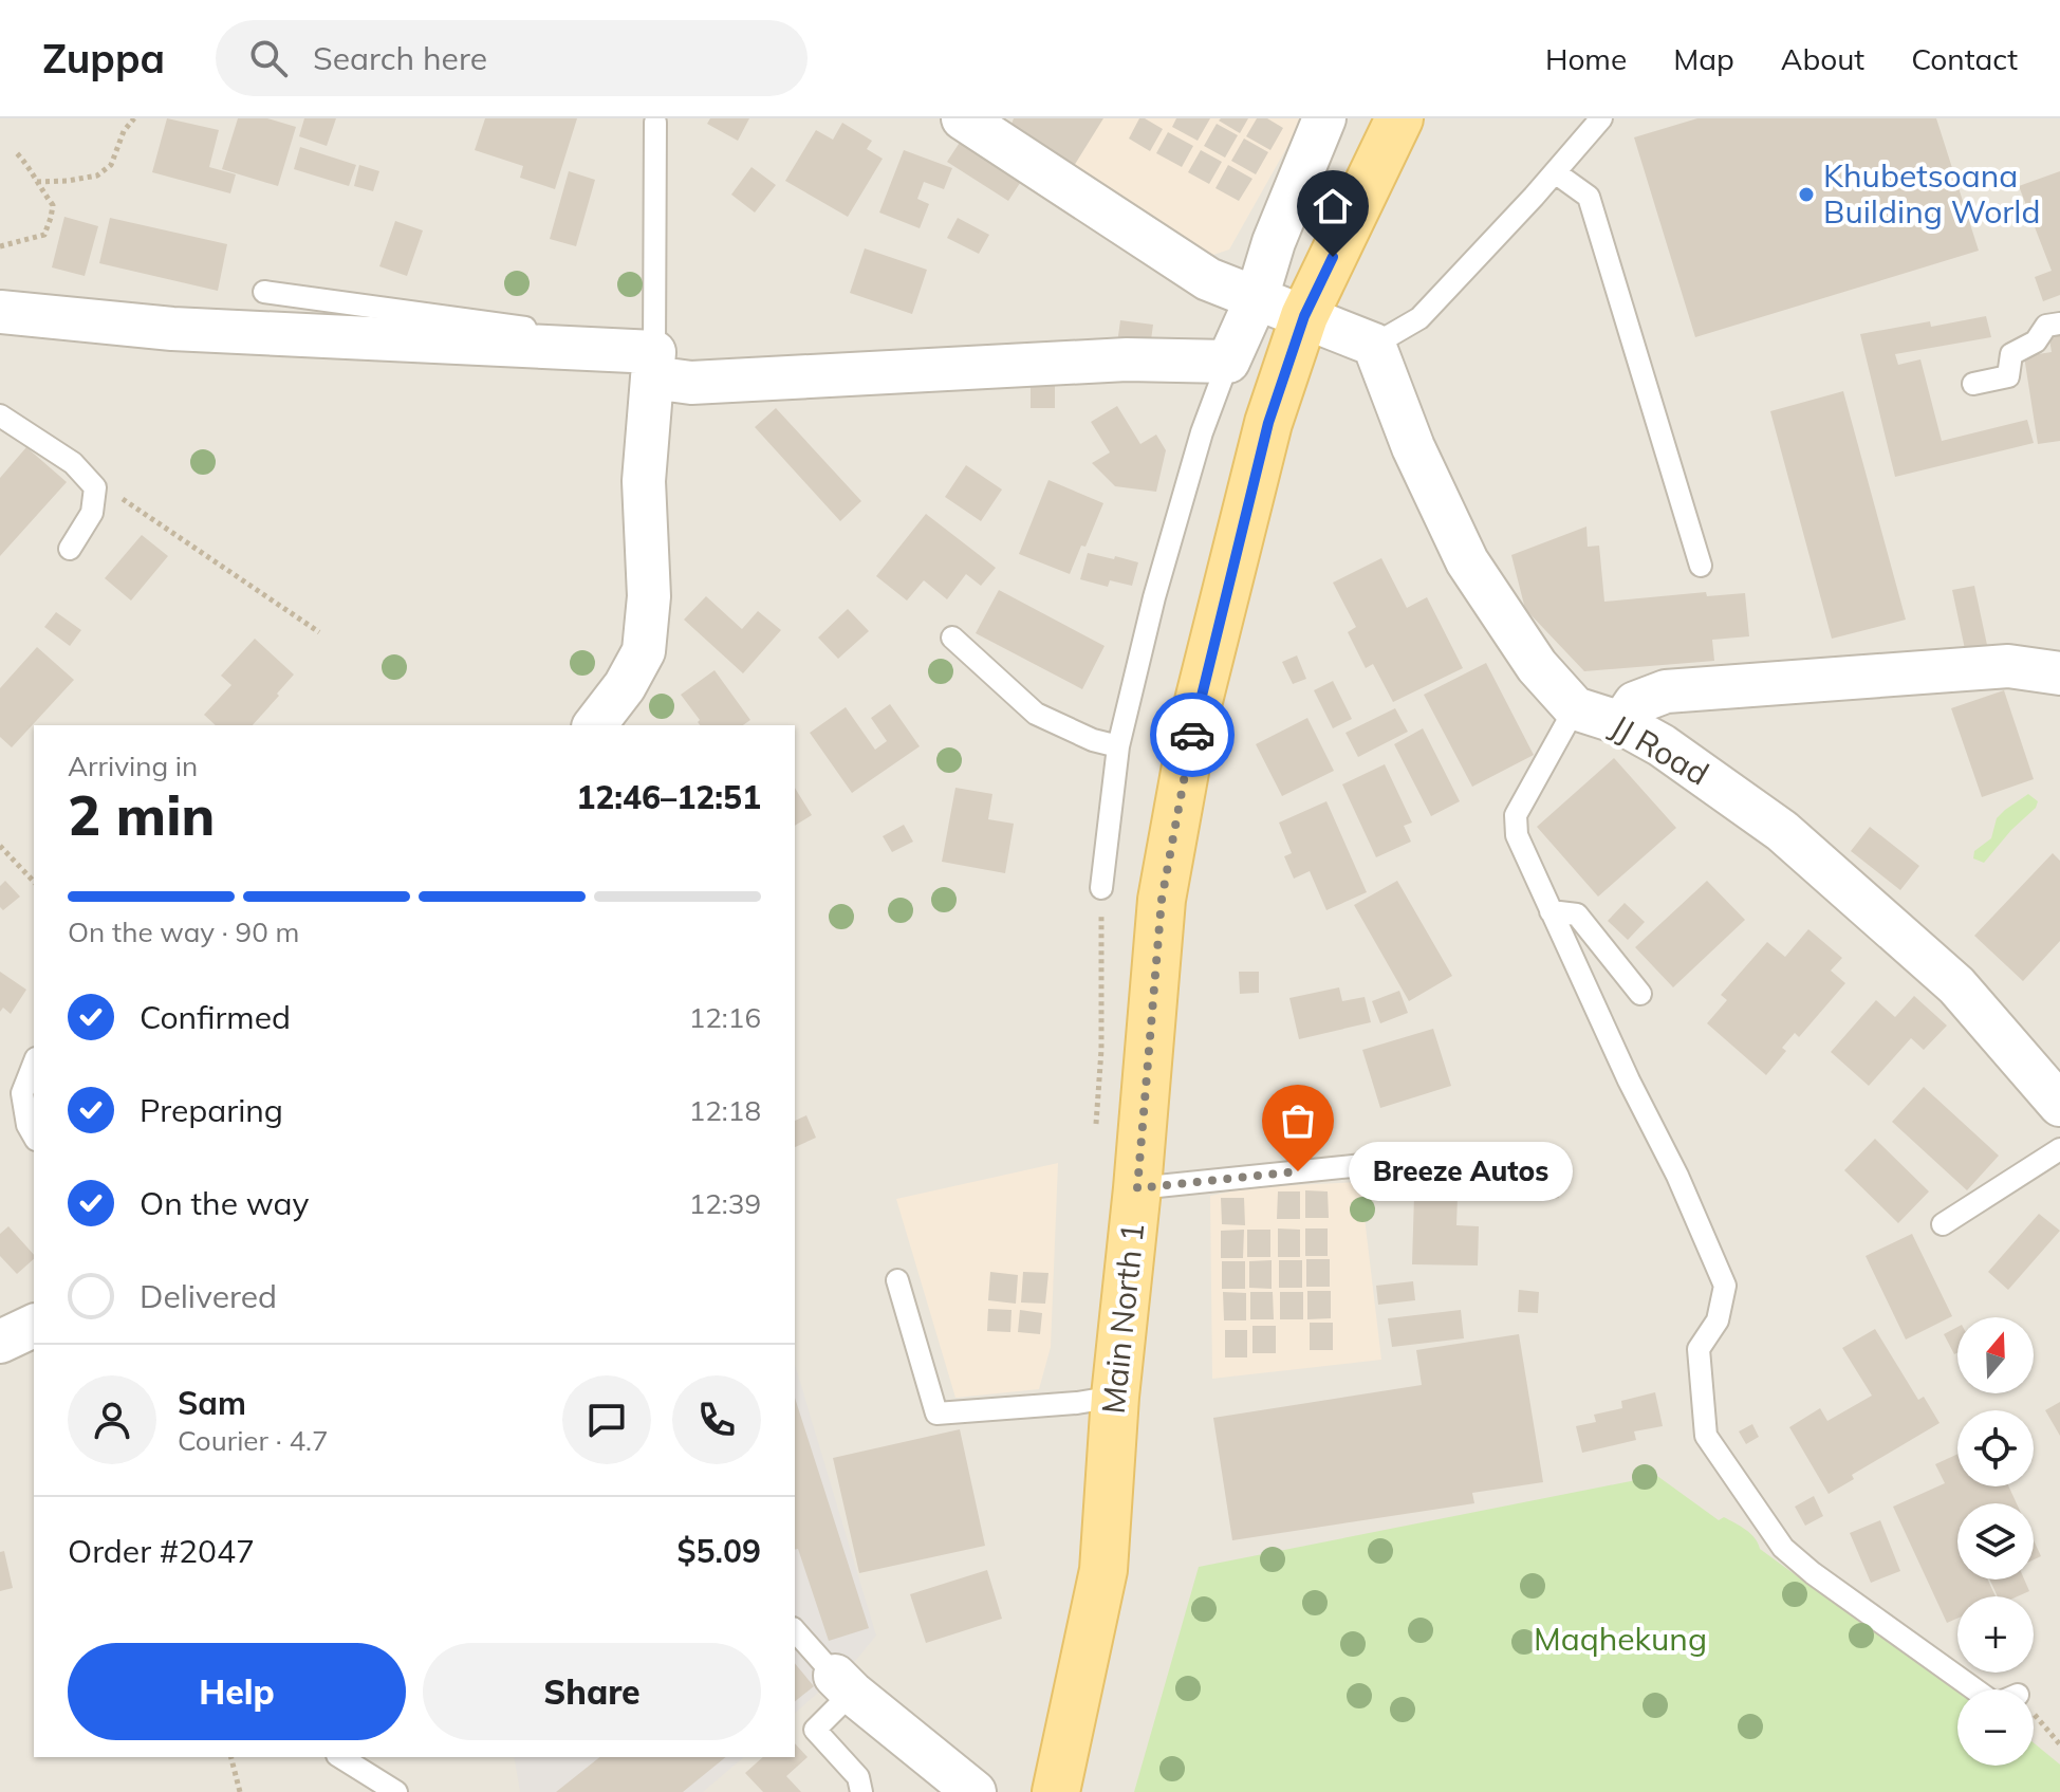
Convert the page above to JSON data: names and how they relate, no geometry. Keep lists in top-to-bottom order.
{
  "streets": {
    "main road": ["Main North 1"],
    "street": ["JJ Road"]
  },
  "parks": ["Maqhekung"],
  "places": ["Khubetsoana Building World", "Breeze Autos"],
  "north": "top",
  "page": {
    "header": "Zuppa",
    "search": "Search here",
    "nav": [
      "Home",
      "Map",
      "About",
      "Contact"
    ],
    "heading": ["2 min", "Arriving in", "12:46–12:51"],
    "panel": [
      "Sam",
      "Courier · 4.7",
      "Order #2047",
      "$5.09"
    ],
    "bar": "On the way · 90 m",
    "list": [
      ["Confirmed", "12:16"],
      ["Preparing", "12:18"],
      ["On the way", "12:39"],
      "Delivered"
    ],
    "bubble": "Breeze Autos",
    "map_buttons": ["+", "−"],
    "buttons": ["Help", "Share"]
  }
}
